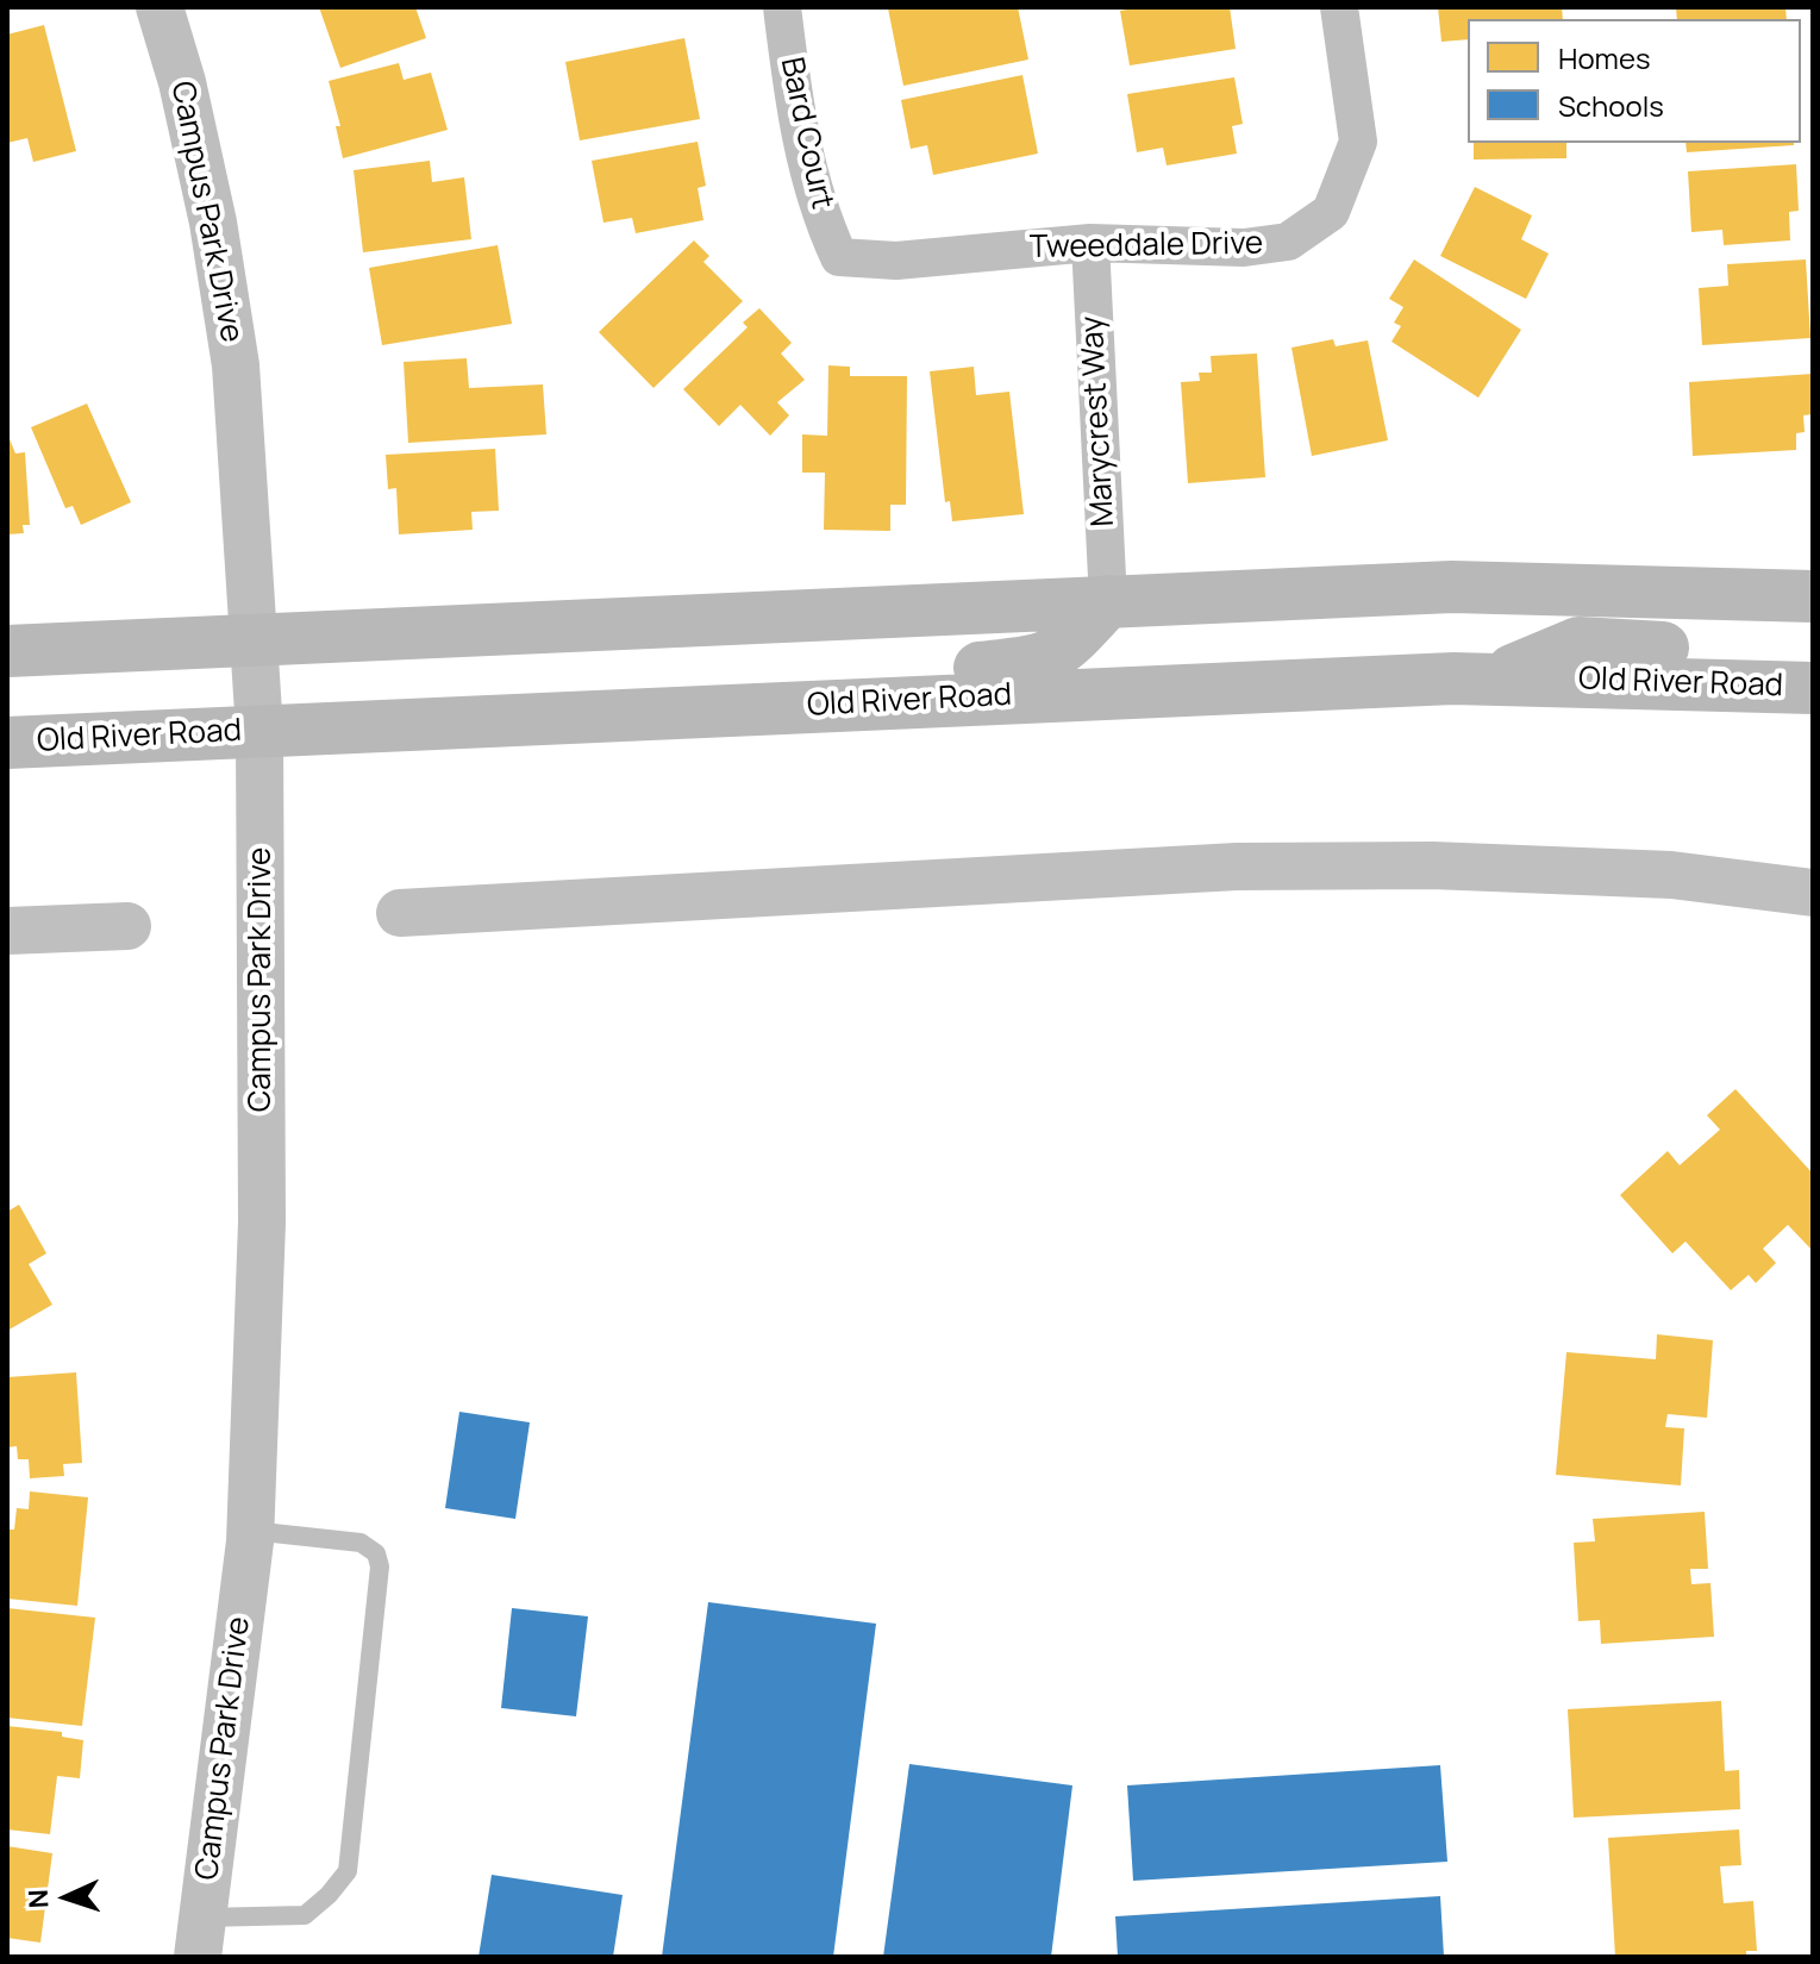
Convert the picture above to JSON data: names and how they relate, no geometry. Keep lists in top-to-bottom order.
{
  "streets": {
    "main road": ["Old River Road"],
    "street": [
      "Bard Court",
      "Campus Park Drive",
      "Tweeddale Drive",
      "Marycrest Way"
    ]
  },
  "crossings": [
    ["Bard Court", "Tweeddale Drive"],
    ["Campus Park Drive", "Old River Road"],
    ["Tweeddale Drive", "Marycrest Way"]
  ],
  "legend": ["Homes", "Schools"],
  "north": "left"
}
